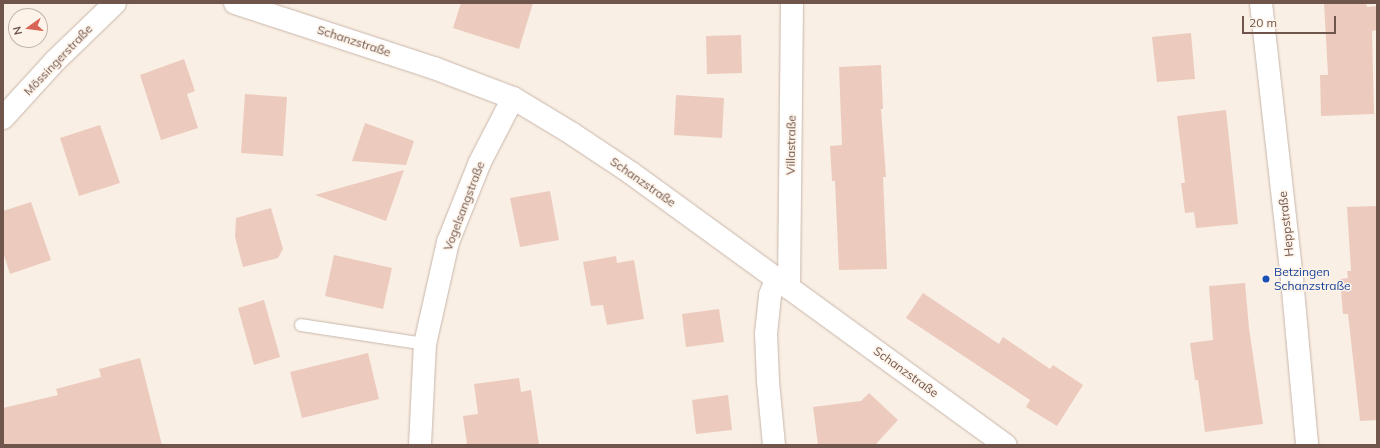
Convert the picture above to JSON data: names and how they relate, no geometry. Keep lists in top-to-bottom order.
{
  "streets": {
    "street": [
      "Schanzstraße",
      "Mössingerstraße",
      "Villastraße",
      "Vogelsangstraße",
      "Heppstraße"
    ]
  },
  "crossings": [
    ["Schanzstraße", "Villastraße"],
    ["Schanzstraße", "Vogelsangstraße"]
  ],
  "places": ["Betzingen Schanzstraße"],
  "scale_bar": "20 m",
  "north": "left"
}
